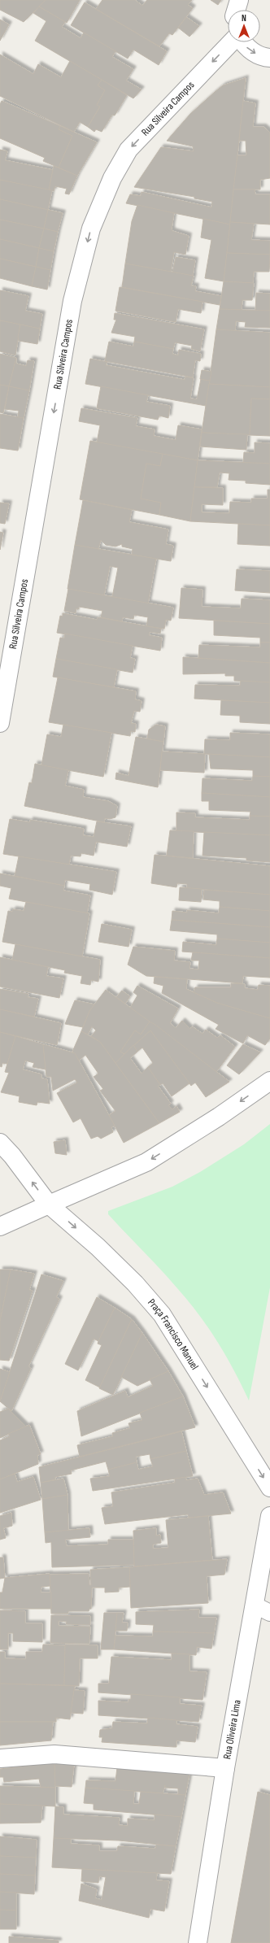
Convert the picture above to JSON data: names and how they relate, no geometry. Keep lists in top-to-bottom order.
{
  "streets": {
    "street": ["Rua Silveira Campos", "Praça Francisco Manuel", "Rua Oliveira Lima"]
  },
  "one_way": ["Rua Silveira Campos"],
  "north": "top"
}
